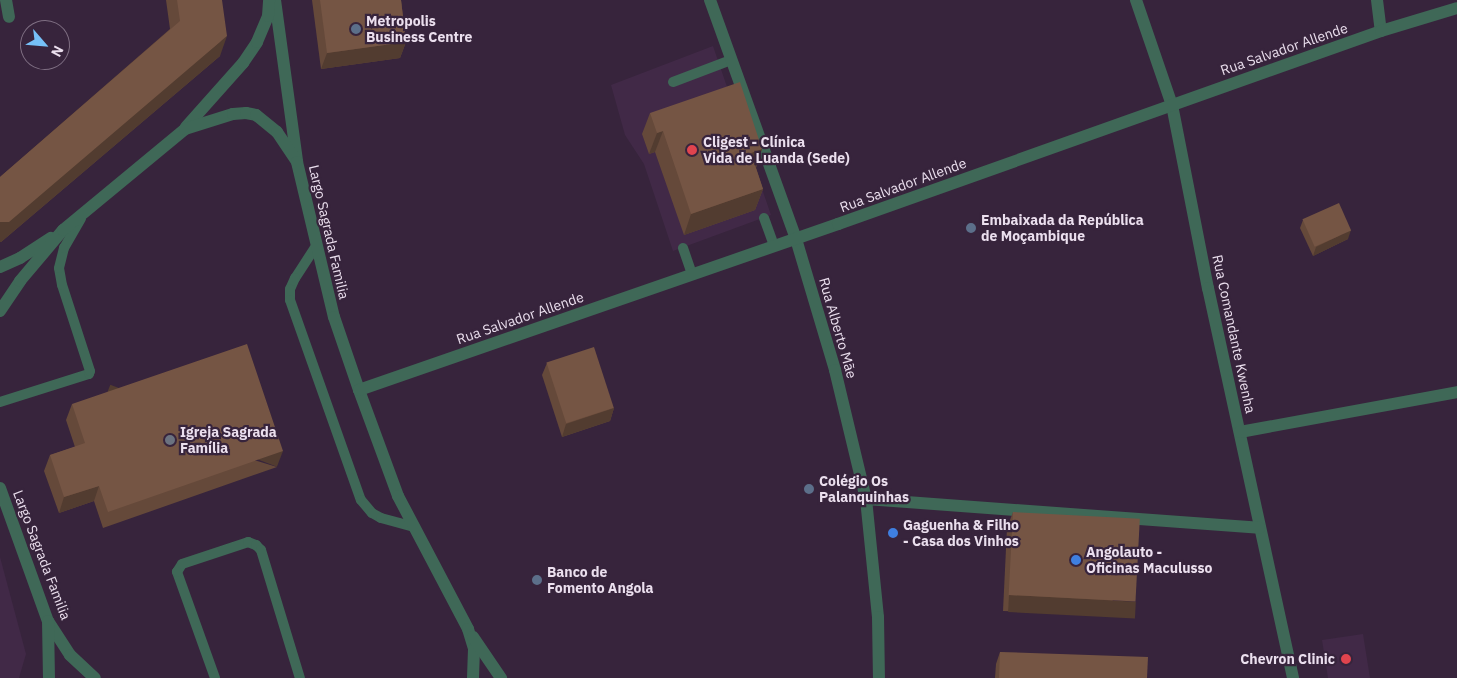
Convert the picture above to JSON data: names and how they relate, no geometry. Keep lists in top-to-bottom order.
{
  "streets": {
    "street": [
      "Rua Salvador Allende",
      "Largo Sagrada Familia",
      "Rua Alberto Mãe",
      "Rua Comandante Kwenha"
    ]
  },
  "crossings": [
    ["Rua Salvador Allende", "Largo Sagrada Familia"],
    ["Rua Salvador Allende", "Rua Alberto Mãe"],
    ["Rua Salvador Allende", "Rua Comandante Kwenha"]
  ],
  "places": [
    "Metropolis Business Centre",
    "Cligest - Clínica Vida de Luanda (Sede)",
    "Embaixada da República de Moçambique",
    "Igreja Sagrada Família",
    "Colégio Os Palanquinhas",
    "Gaguenha & Filho - Casa dos Vinhos",
    "Angolauto - Oficinas Maculusso",
    "Banco de Fomento Angola",
    "Chevron Clinic"
  ],
  "north": "bottom right"
}
